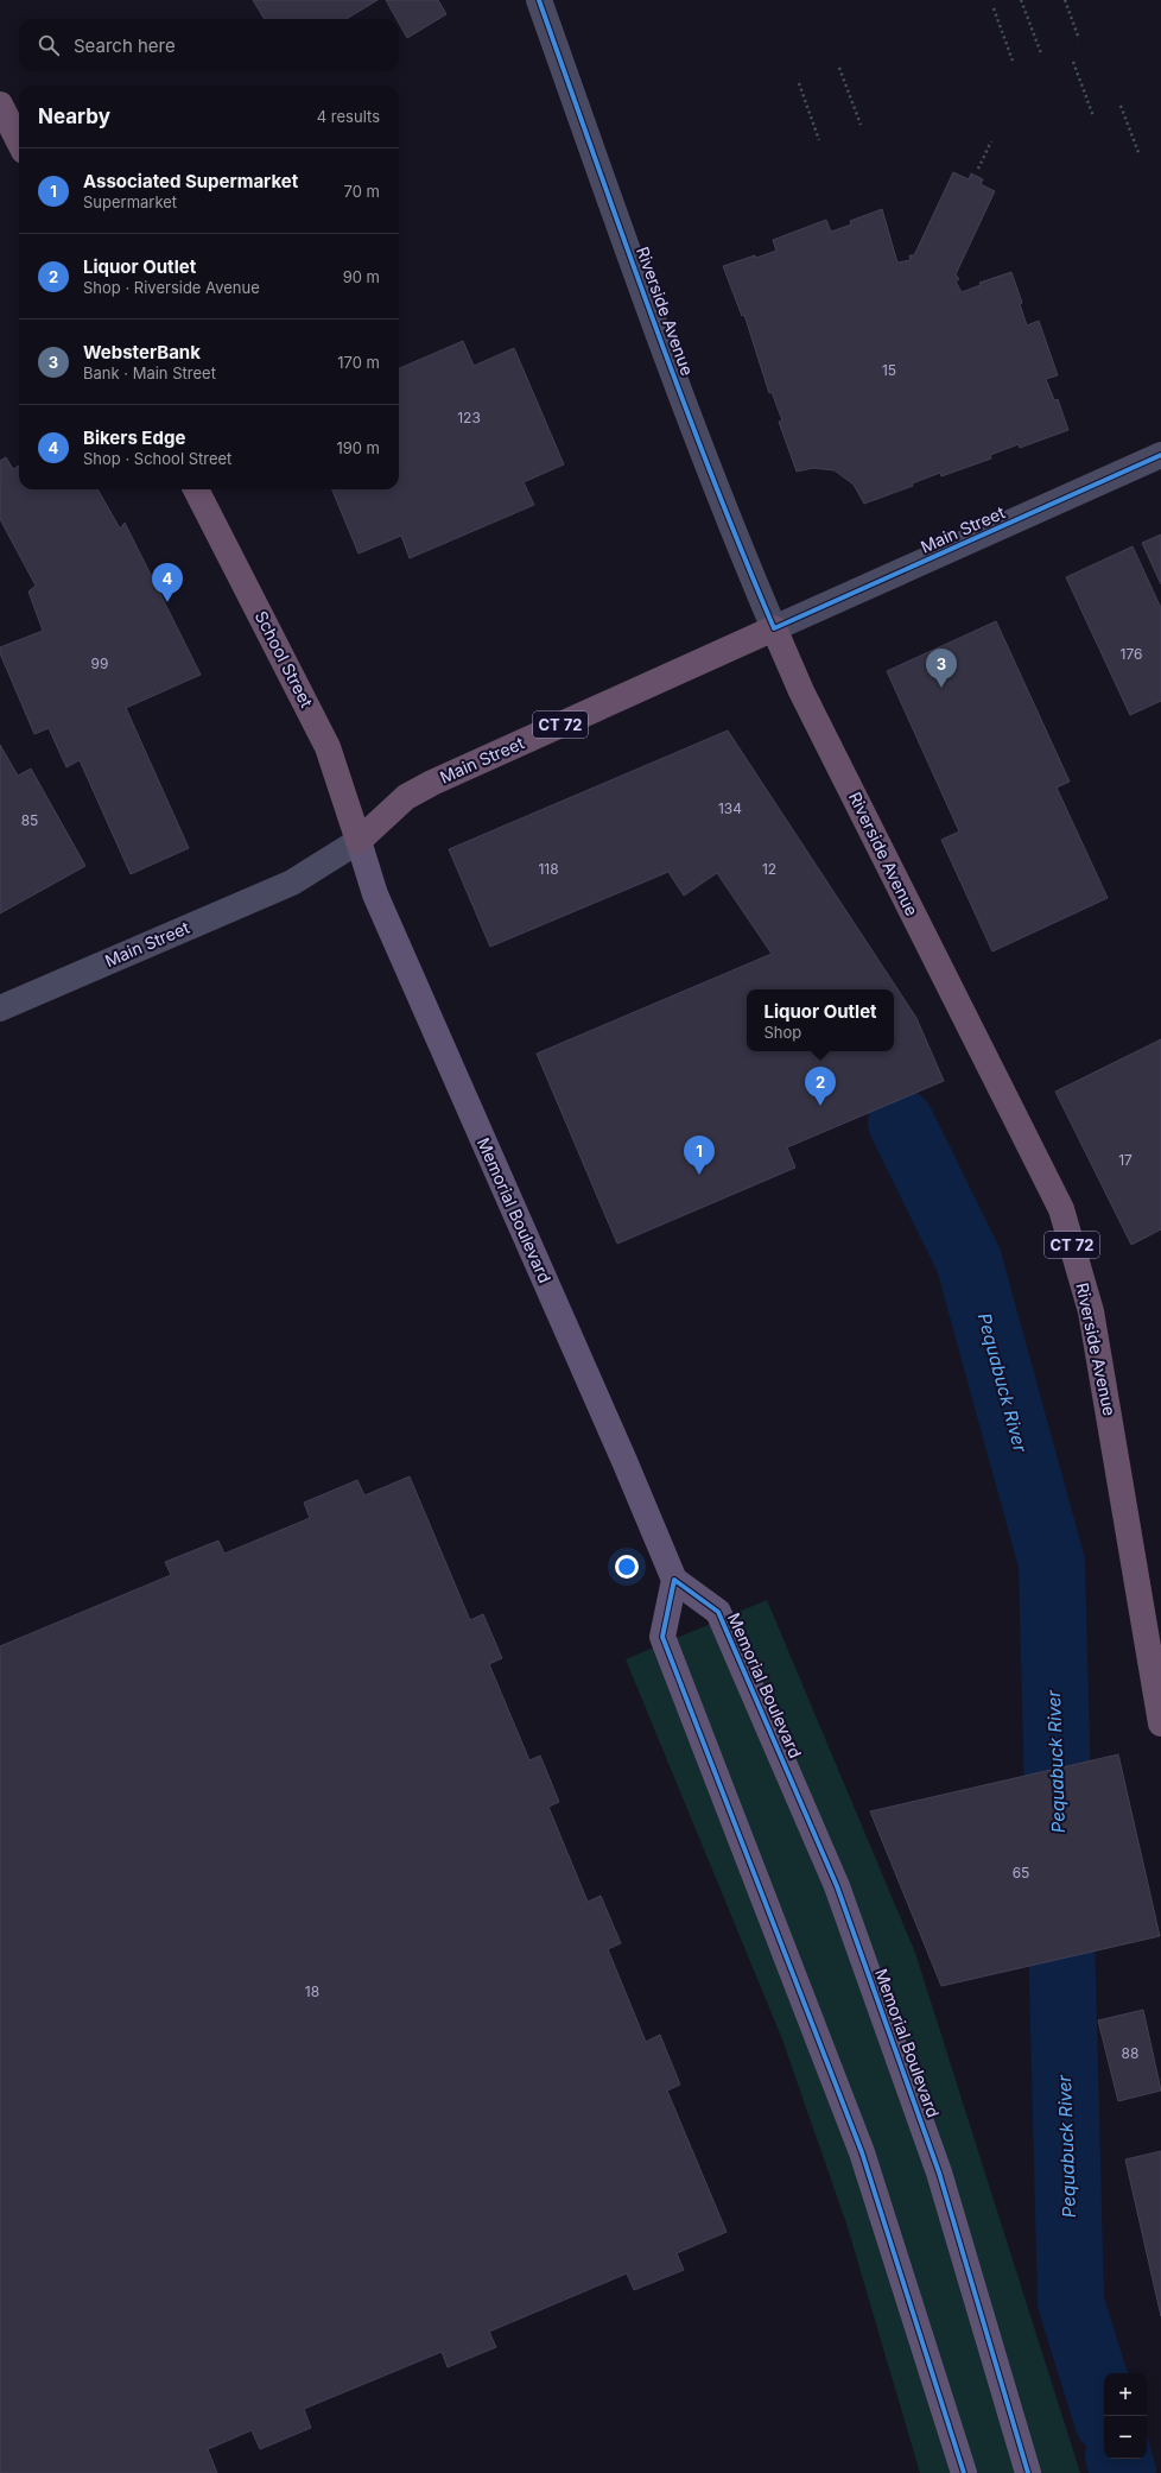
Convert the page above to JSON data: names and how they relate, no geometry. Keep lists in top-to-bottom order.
{
  "streets": {
    "highway": [
      "Riverside Avenue",
      "Main Street",
      "School Street",
      "CT 72"
    ],
    "main road": ["Memorial Boulevard"]
  },
  "crossings": [
    ["Riverside Avenue", "Main Street"],
    ["Main Street", "School Street"],
    ["Main Street", "Memorial Boulevard"],
    ["School Street", "Memorial Boulevard"]
  ],
  "water": ["Pequabuck River"],
  "house_numbers": [
    "15",
    "123",
    "176",
    "99",
    "134",
    "85",
    "118",
    "12",
    "17",
    "65",
    "18",
    "88"
  ],
  "page": {
    "search": "Search here",
    "heading": ["Nearby", "4 results"],
    "list": [
      {
        "mark": "1",
        "name": "Associated Supermarket",
        "note": "Supermarket",
        "value": "70 m"
      },
      {
        "mark": "2",
        "name": "Liquor Outlet",
        "note": "Shop · Riverside Avenue",
        "value": "90 m"
      },
      {
        "mark": "3",
        "name": "WebsterBank",
        "note": "Bank · Main Street",
        "value": "170 m"
      },
      {
        "mark": "4",
        "name": "Bikers Edge",
        "note": "Shop · School Street",
        "value": "190 m"
      }
    ],
    "pins": [
      "4",
      "3",
      "2",
      "1"
    ],
    "popup": ["Liquor Outlet", "Shop"],
    "map_buttons": ["+", "−"]
  }
}
